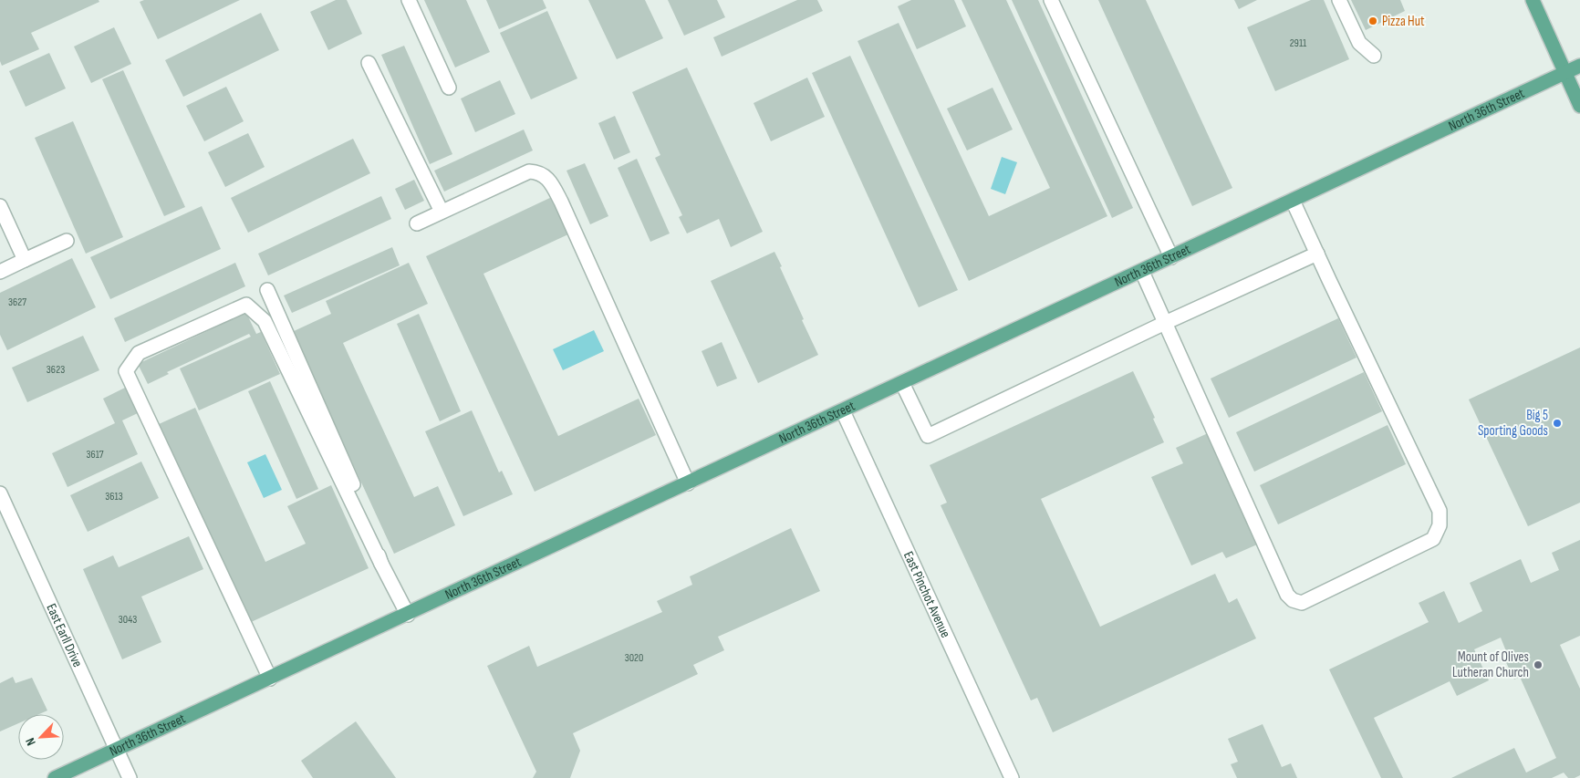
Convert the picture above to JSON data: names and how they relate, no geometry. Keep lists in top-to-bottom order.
{
  "streets": {
    "main road": ["North 36th Street"],
    "street": ["East Pinchot Avenue", "East Earll Drive"]
  },
  "crossings": [
    ["North 36th Street", "East Pinchot Avenue"],
    ["North 36th Street", "East Earll Drive"]
  ],
  "places": ["Pizza Hut", "Big 5 Sporting Goods", "Mount of Olives Lutheran Church"],
  "house_numbers": [
    "2911",
    "3627",
    "3623",
    "3617",
    "3613",
    "3043",
    "3020"
  ],
  "north": "bottom left"
}
